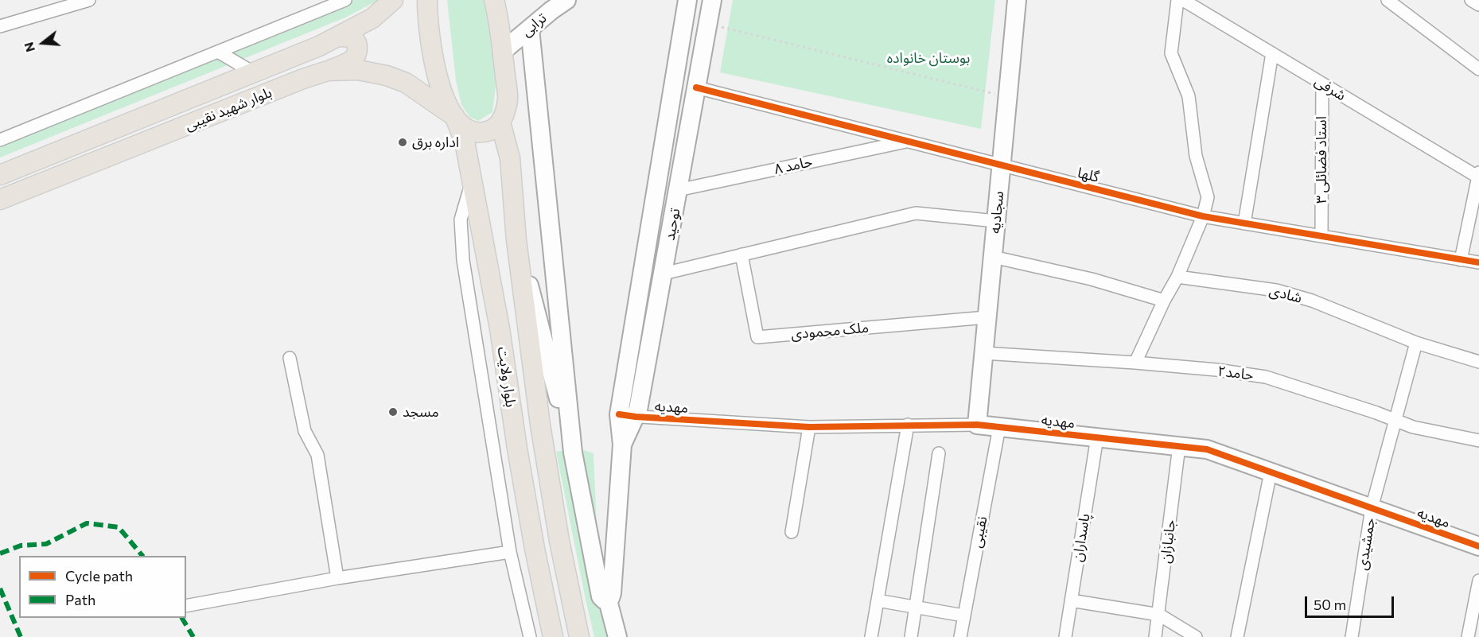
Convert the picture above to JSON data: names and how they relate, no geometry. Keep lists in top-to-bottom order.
{
  "streets": {
    "main road": [
      "ترابی",
      "بلوار شهید نقیبی",
      "سجادیه",
      "توحید",
      "بلوار ولایت",
      "مهدیه"
    ],
    "street": [
      "شرفی",
      "استاد فضائلی ۳",
      "حامد ۸",
      "گلها",
      "شادی",
      "ملک محمودی",
      "حامد۲",
      "نقیبی",
      "پاسداران",
      "جانبازان",
      "جمشیدی"
    ]
  },
  "crossings": [
    ["شرفی", "استاد فضائلی ۳"],
    ["بلوار شهید نقیبی", "بلوار ولایت"],
    ["استاد فضائلی ۳", "گلها"],
    ["حامد ۸", "گلها"],
    ["حامد ۸", "توحید"],
    ["گلها", "سجادیه"],
    ["گلها", "توحید"],
    ["سجادیه", "ملک محمودی"],
    ["سجادیه", "حامد۲"],
    ["سجادیه", "مهدیه"],
    ["توحید", "مهدیه"],
    ["شادی", "جمشیدی"],
    ["حامد۲", "جمشیدی"],
    ["مهدیه", "نقیبی"],
    ["مهدیه", "پاسداران"],
    ["مهدیه", "جانبازان"],
    ["مهدیه", "جمشیدی"]
  ],
  "parks": ["بوستان خانواده"],
  "places": ["اداره برق", "مسجد"],
  "legend": ["Cycle path", "Path"],
  "scale_bar": "50 m",
  "north": "left"
}
